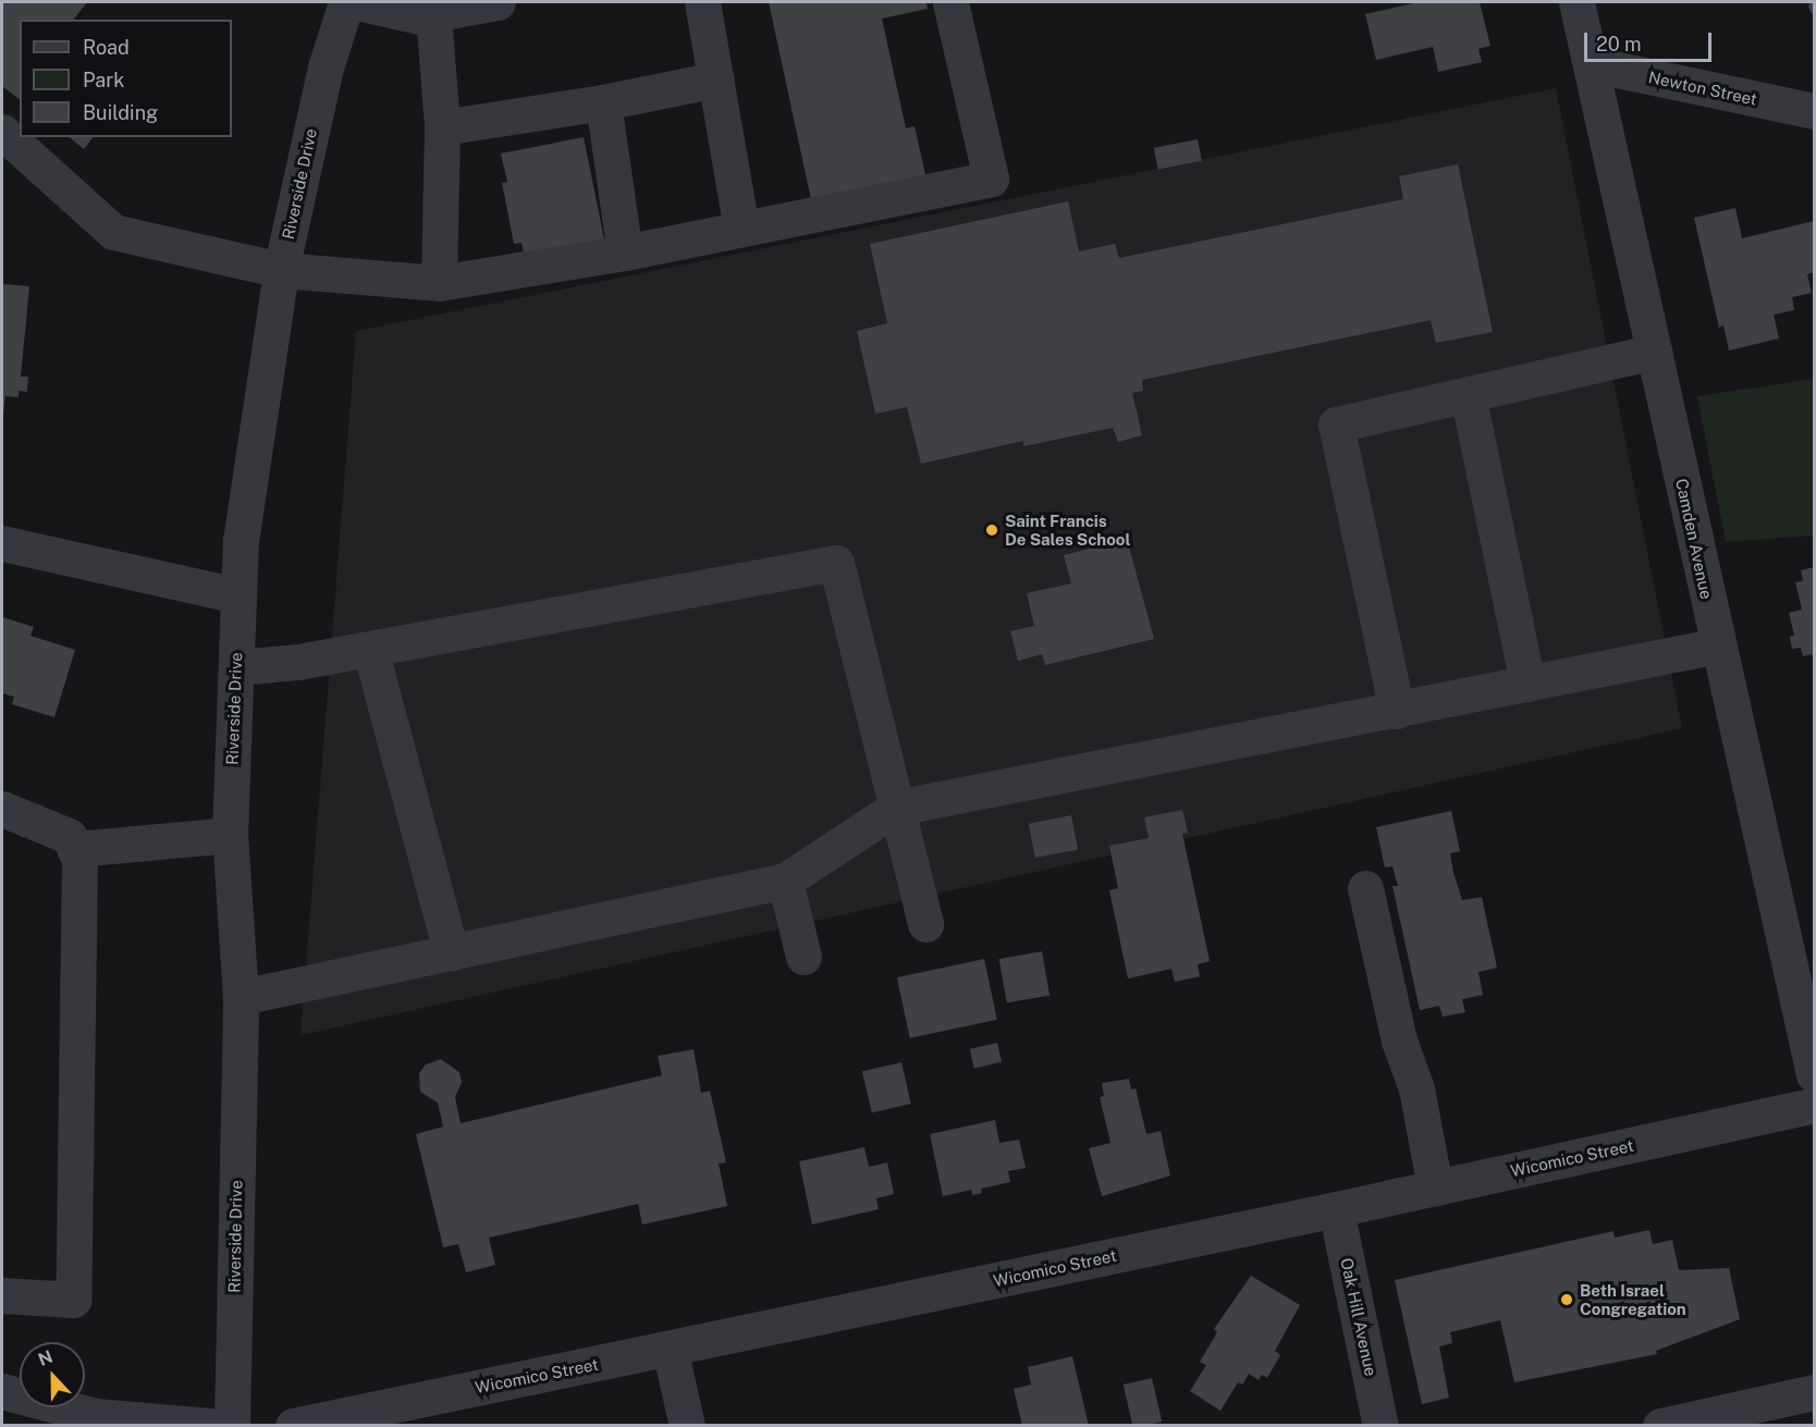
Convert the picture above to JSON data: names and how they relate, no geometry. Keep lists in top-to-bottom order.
{
  "streets": {
    "street": [
      "Newton Street",
      "Riverside Drive",
      "Camden Avenue",
      "Wicomico Street",
      "Oak Hill Avenue"
    ]
  },
  "crossings": [
    ["Newton Street", "Camden Avenue"],
    ["Wicomico Street", "Oak Hill Avenue"]
  ],
  "places": ["Saint Francis De Sales School", "Beth Israel Congregation"],
  "legend": ["Road", "Park", "Building"],
  "scale_bar": "20 m",
  "north": "top"
}
